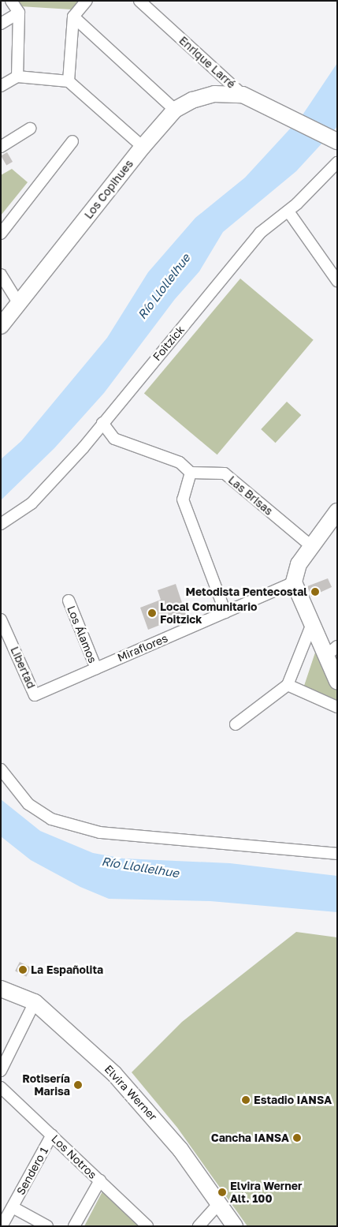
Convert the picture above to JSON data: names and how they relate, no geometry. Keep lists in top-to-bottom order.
{
  "streets": {
    "main road": ["Enrique Larré", "Los Copihues", "Elvira Werner"],
    "street": [
      "Foitzick",
      "Las Brisas",
      "Los Álamos",
      "Miraflores",
      "Libertad",
      "Los Notros",
      "Sendero 1"
    ]
  },
  "crossings": [
    ["Enrique Larré", "Los Copihues"],
    ["Los Álamos", "Miraflores"],
    ["Miraflores", "Libertad"],
    ["Los Notros", "Sendero 1"]
  ],
  "water": ["Río Llollelhue"],
  "places": [
    "Metodista Pentecostal",
    "Local Comunitario Foitzick",
    "La Españolita",
    "Rotisería Marisa",
    "Estadio IANSA",
    "Cancha IANSA",
    "Elvira Werner Alt. 100"
  ]
}
